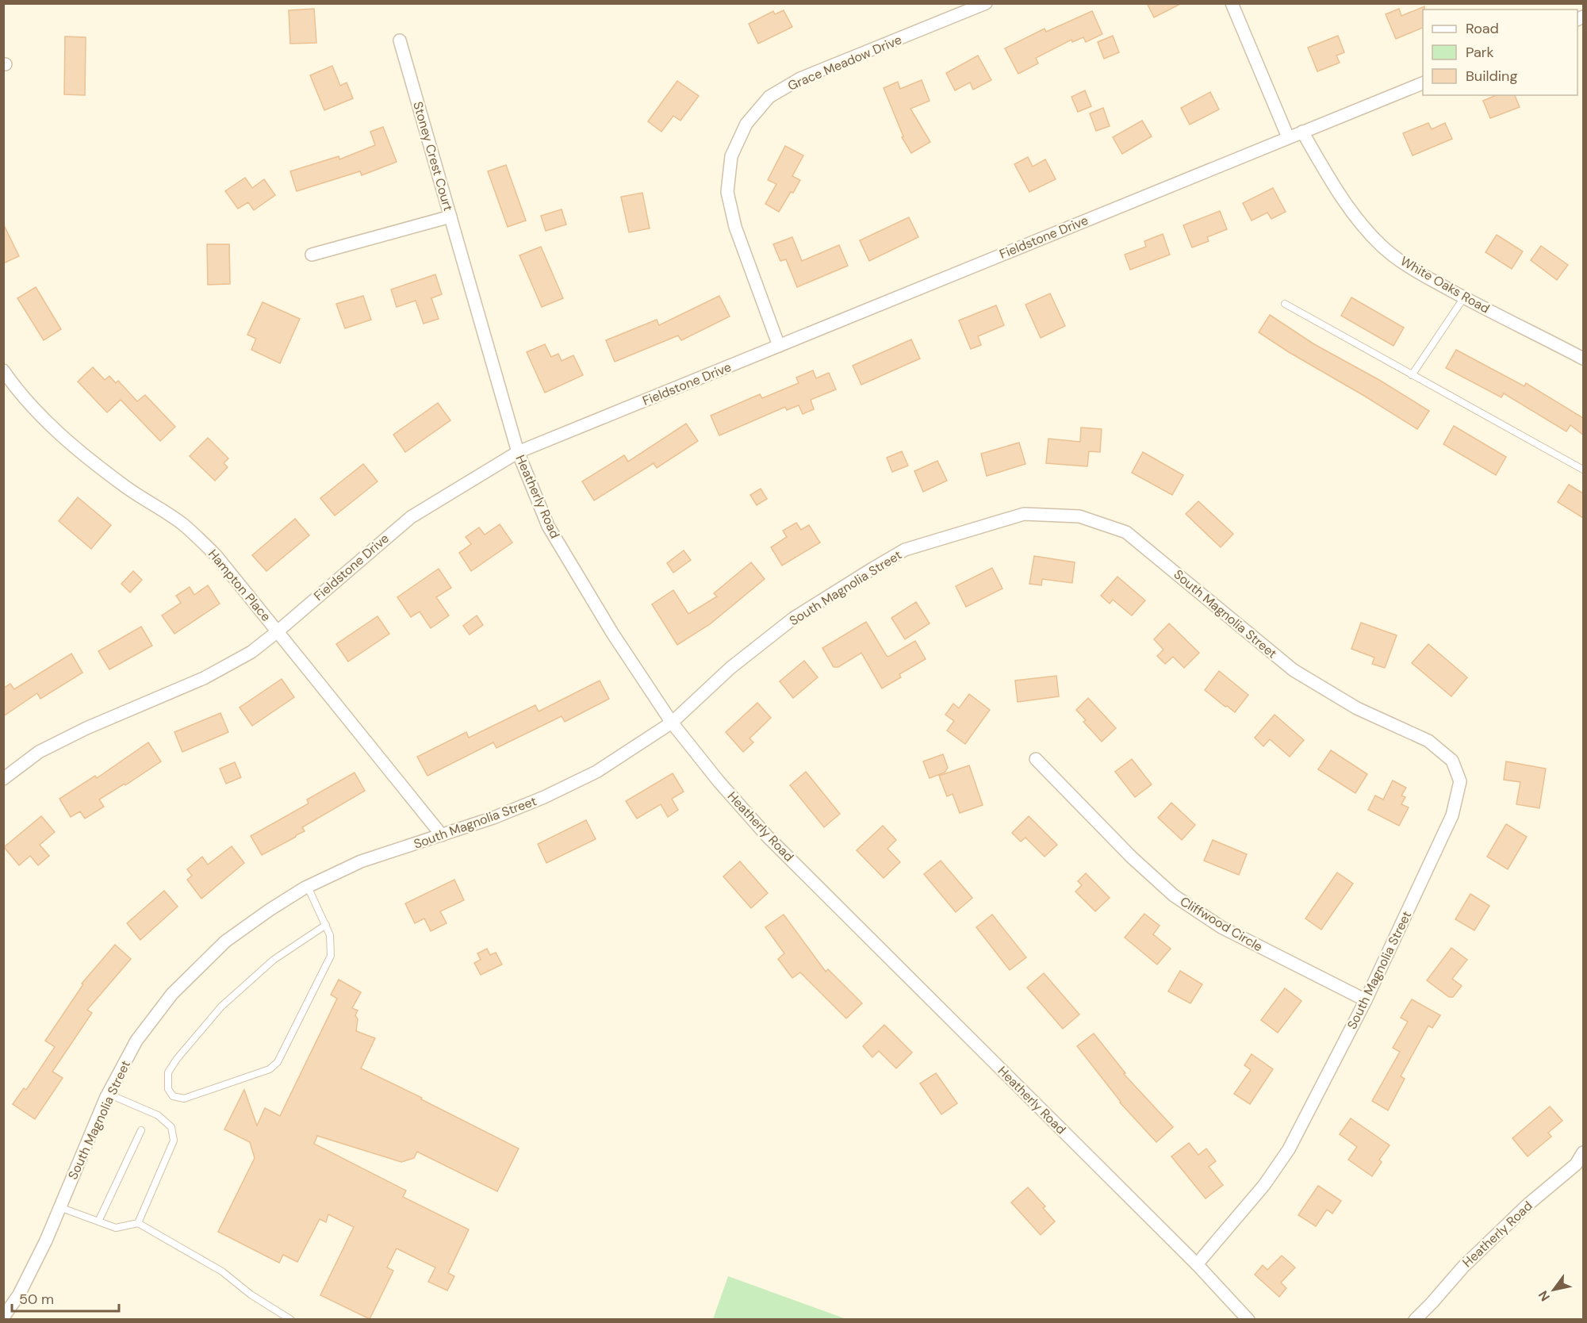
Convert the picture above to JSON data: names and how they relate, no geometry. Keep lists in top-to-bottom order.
{
  "streets": {
    "street": [
      "Grace Meadow Drive",
      "Stoney Crest Court",
      "Fieldstone Drive",
      "White Oaks Road",
      "Heatherly Road",
      "Hampton Place",
      "South Magnolia Street",
      "Cliffwood Circle"
    ]
  },
  "crossings": [
    ["Grace Meadow Drive", "Fieldstone Drive"],
    ["Stoney Crest Court", "Heatherly Road"],
    ["Fieldstone Drive", "White Oaks Road"],
    ["Fieldstone Drive", "Heatherly Road"],
    ["Fieldstone Drive", "Hampton Place"],
    ["Heatherly Road", "South Magnolia Street"],
    ["Hampton Place", "South Magnolia Street"],
    ["South Magnolia Street", "Cliffwood Circle"]
  ],
  "legend": ["Road", "Park", "Building"],
  "scale_bar": "50 m",
  "north": "bottom left"
}
